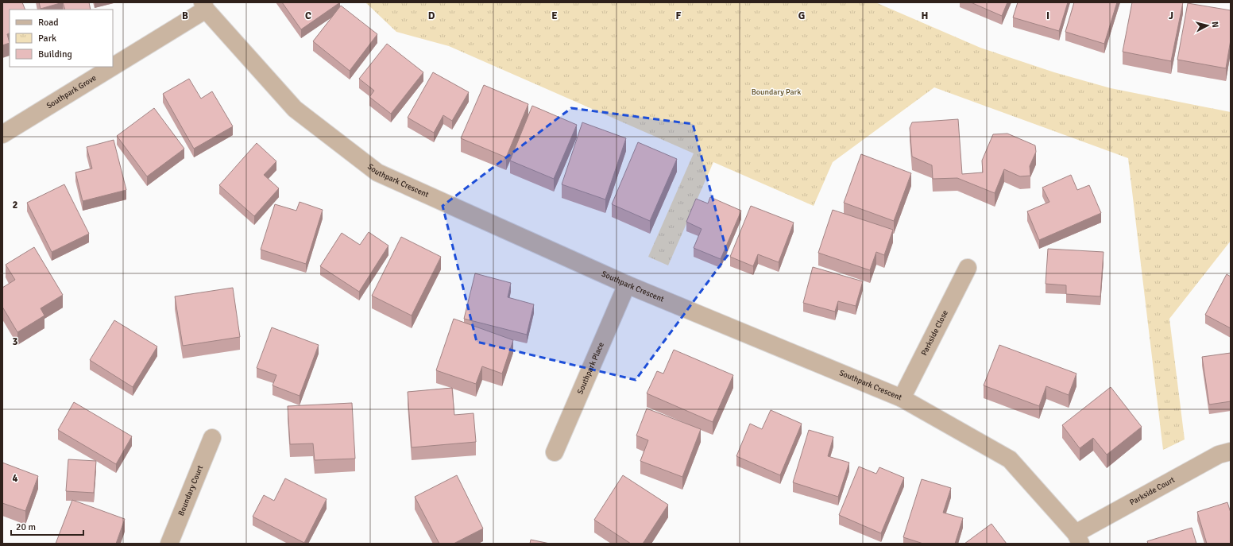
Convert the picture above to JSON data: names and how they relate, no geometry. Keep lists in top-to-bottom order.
{
  "streets": {
    "street": [
      "Southpark Grove",
      "Southpark Crescent",
      "Parkside Close",
      "Southpark Place",
      "Boundary Court",
      "Parkside Court"
    ]
  },
  "crossings": [
    ["Southpark Grove", "Southpark Crescent"],
    ["Southpark Crescent", "Parkside Close"],
    ["Southpark Crescent", "Southpark Place"],
    ["Southpark Crescent", "Parkside Court"]
  ],
  "parks": ["Boundary Park"],
  "legend": ["Road", "Park", "Building"],
  "scale_bar": "20 m",
  "north": "right",
  "grid": {
    "columns": [
      "B",
      "C",
      "D",
      "E",
      "F",
      "G",
      "H",
      "I",
      "J"
    ],
    "rows": ["2", "3", "4"]
  }
}
